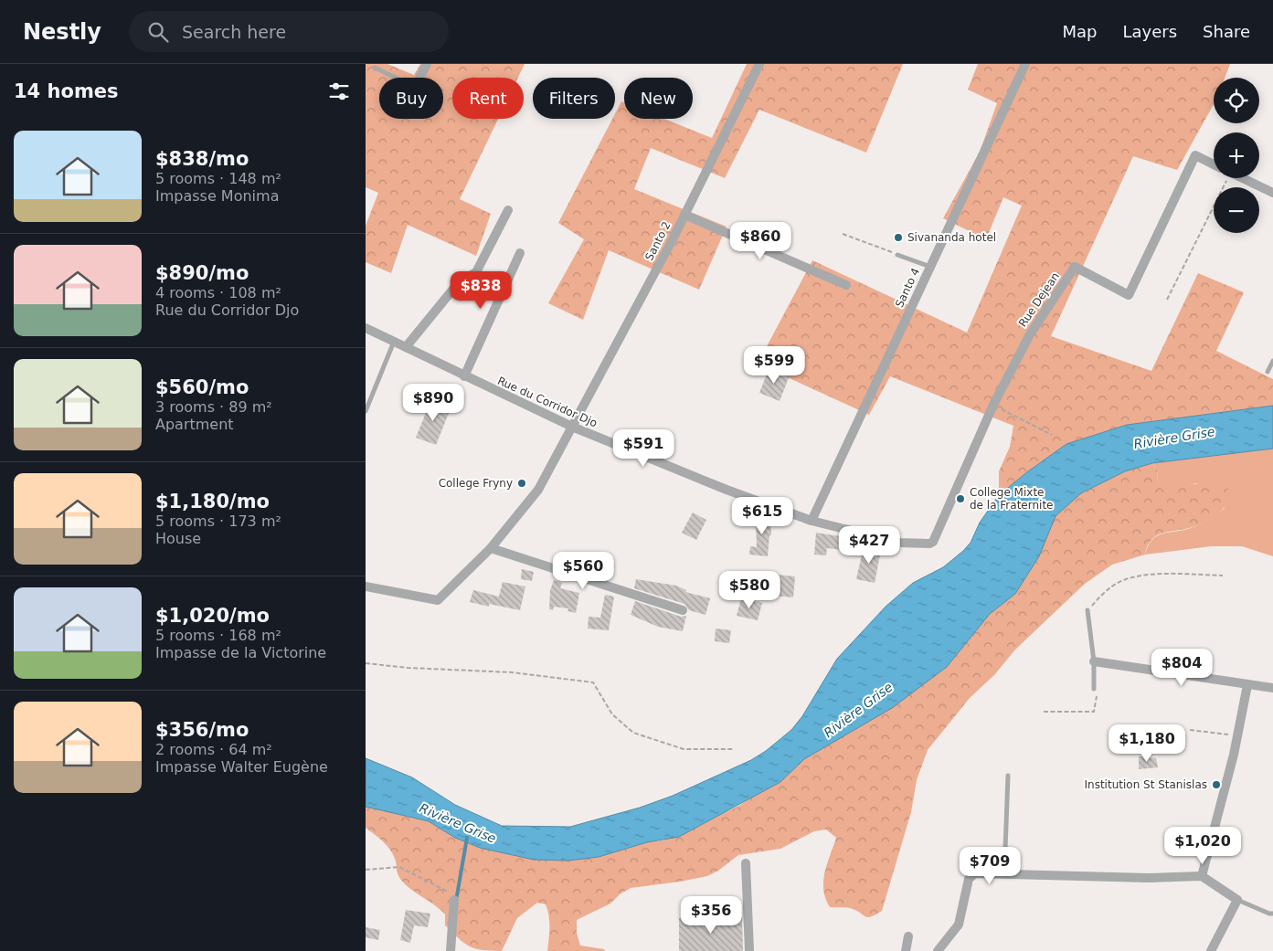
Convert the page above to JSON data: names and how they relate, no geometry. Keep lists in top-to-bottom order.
{
  "streets": {
    "street": [
      "Santo 2",
      "Santo 4",
      "Rue Dejean",
      "Rue du Corridor Djo"
    ]
  },
  "crossings": [
    ["Santo 2", "Rue du Corridor Djo"],
    ["Santo 4", "Rue du Corridor Djo"],
    ["Rue Dejean", "Rue du Corridor Djo"]
  ],
  "water": ["Rivière Grise"],
  "places": [
    "Sivananda hotel",
    "College Fryny",
    "College Mixte de la Fraternite",
    "Institution St Stanislas"
  ],
  "page": {
    "header": "Nestly",
    "search": "Search here",
    "nav": ["Map", "Layers", "Share"],
    "heading": "14 homes",
    "map_buttons": ["+", "−"],
    "chip": [
      "Buy",
      "Rent",
      "Filters",
      "New"
    ],
    "list": [
      {
        "name": "$838/mo",
        "note": "5 rooms · 148 m² · Impasse Monima"
      },
      {
        "name": "$890/mo",
        "note": "4 rooms · 108 m² · Rue du Corridor Djo"
      },
      {
        "name": "$560/mo",
        "note": "3 rooms · 89 m² · Apartment"
      },
      {
        "name": "$1,180/mo",
        "note": "5 rooms · 173 m² · House"
      },
      {
        "name": "$1,020/mo",
        "note": "5 rooms · 168 m² · Impasse de la Victorine"
      },
      {
        "name": "$356/mo",
        "note": "2 rooms · 64 m² · Impasse Walter Eugène"
      }
    ],
    "price": [
      "$860",
      "$838",
      "$599",
      "$890",
      "$591",
      "$615",
      "$427",
      "$560",
      "$580",
      "$804",
      "$1,180",
      "$1,020",
      "$709",
      "$356"
    ]
  }
}
